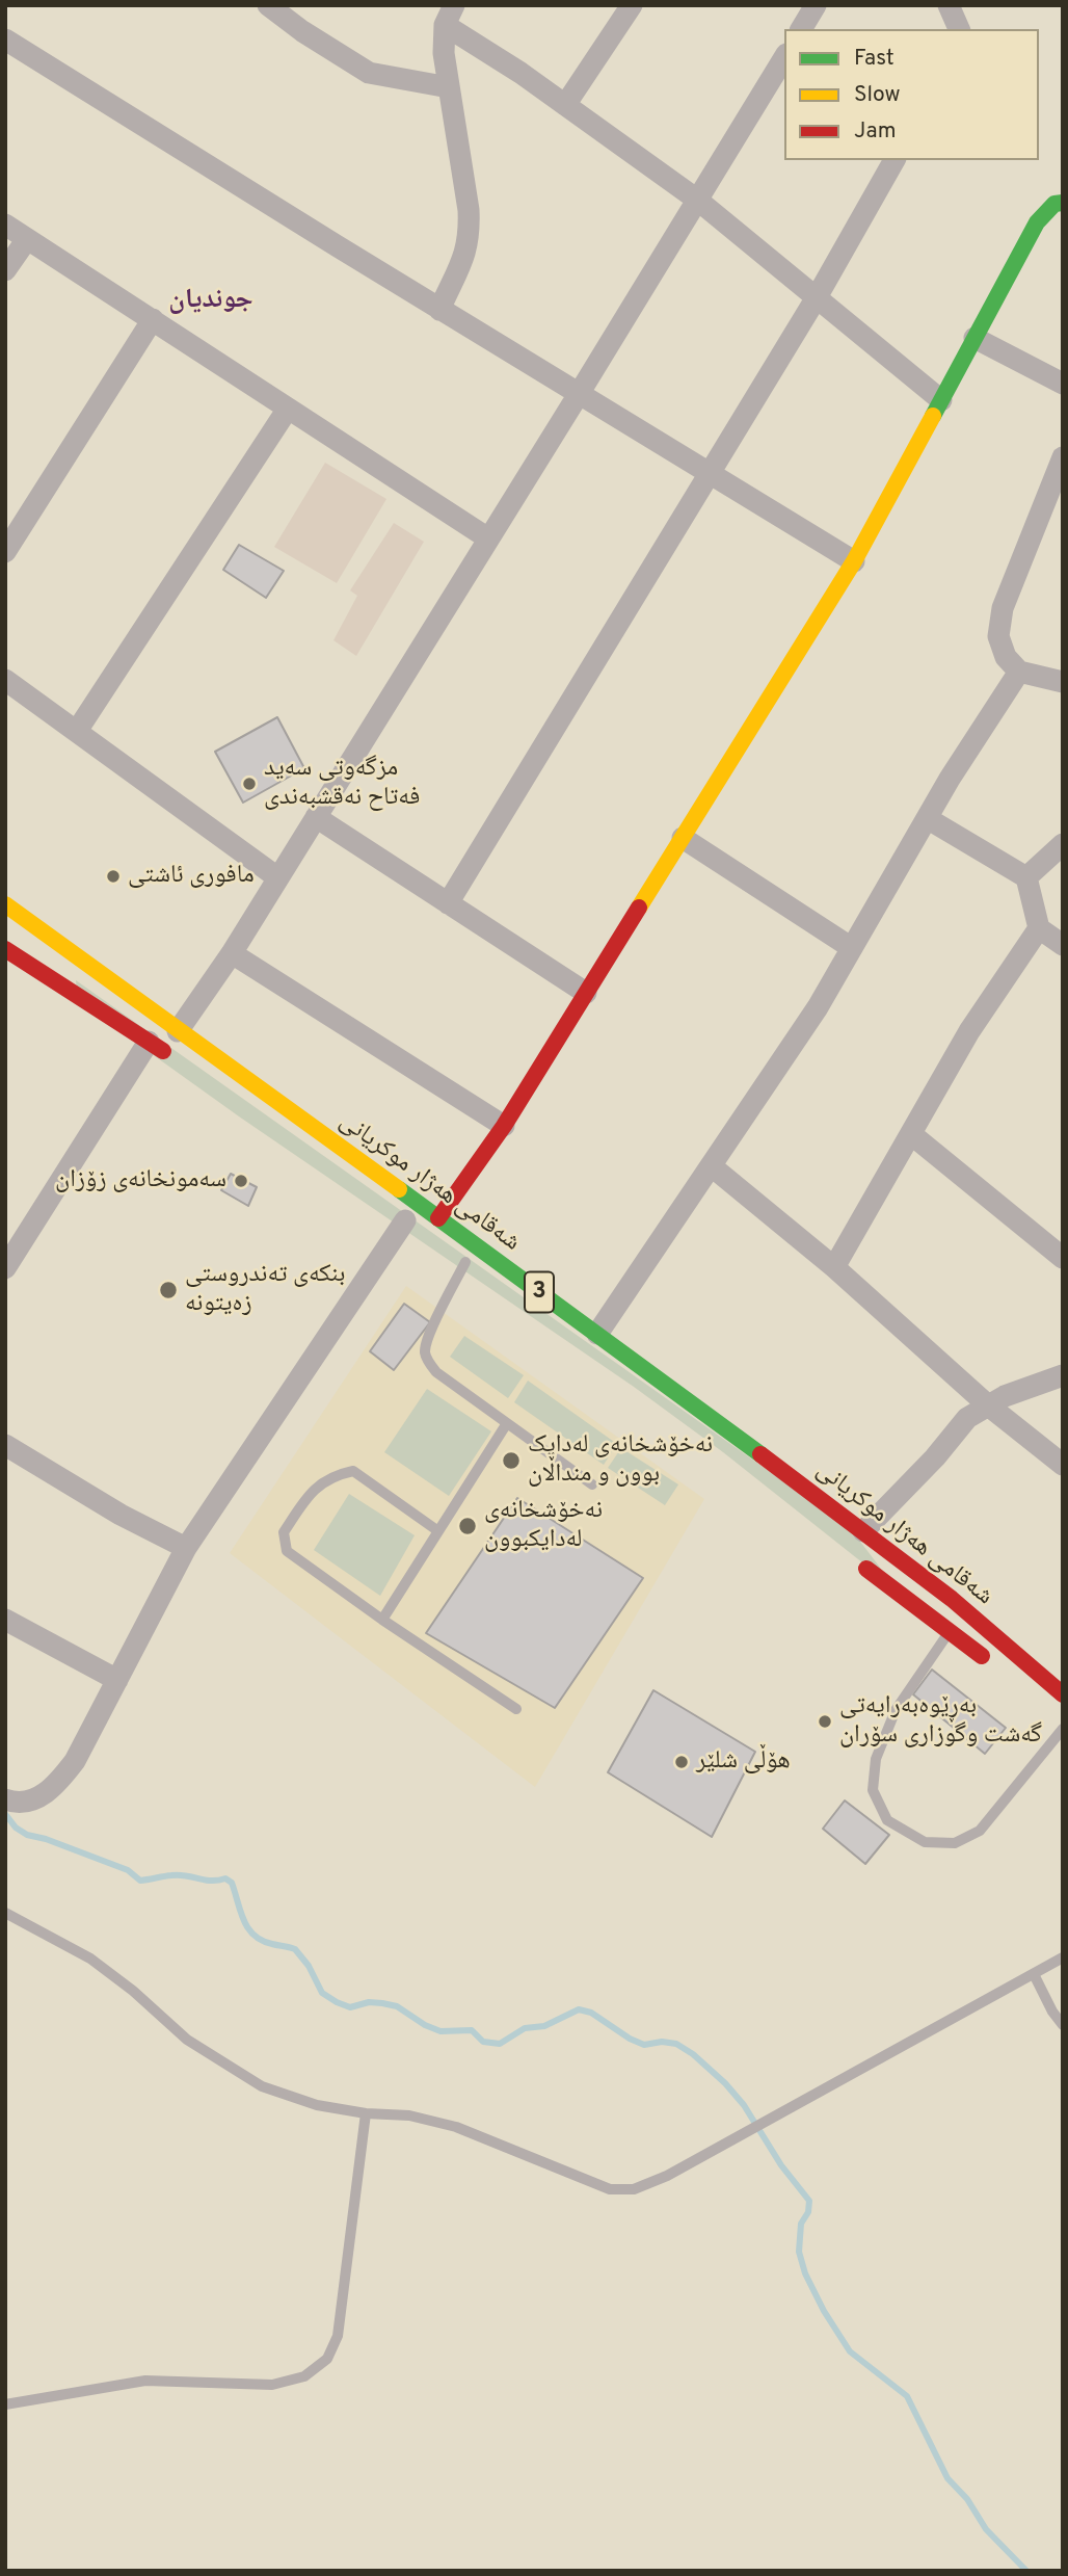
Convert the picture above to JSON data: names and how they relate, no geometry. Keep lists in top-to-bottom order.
{
  "streets": {
    "main road": ["شەقامی ھەژار موکریانی", "3"]
  },
  "districts": ["جوندیان"],
  "places": [
    "مزگەوتی سەید فەتاح نەقشبەندی",
    "مافوری ئاشتی",
    "سەمونخانەی زۆزان",
    "بنکەی تەندروستی زەیتونە",
    "نەخۆشخانەی لەدایک بوون و منداڵان",
    "نەخۆشخانەی لەدایکبوون",
    "بەڕێوەبەرایەتی گەشت وگوزاری سۆران",
    "هۆڵی شلێر"
  ],
  "legend": ["Fast", "Slow", "Jam"]
}
